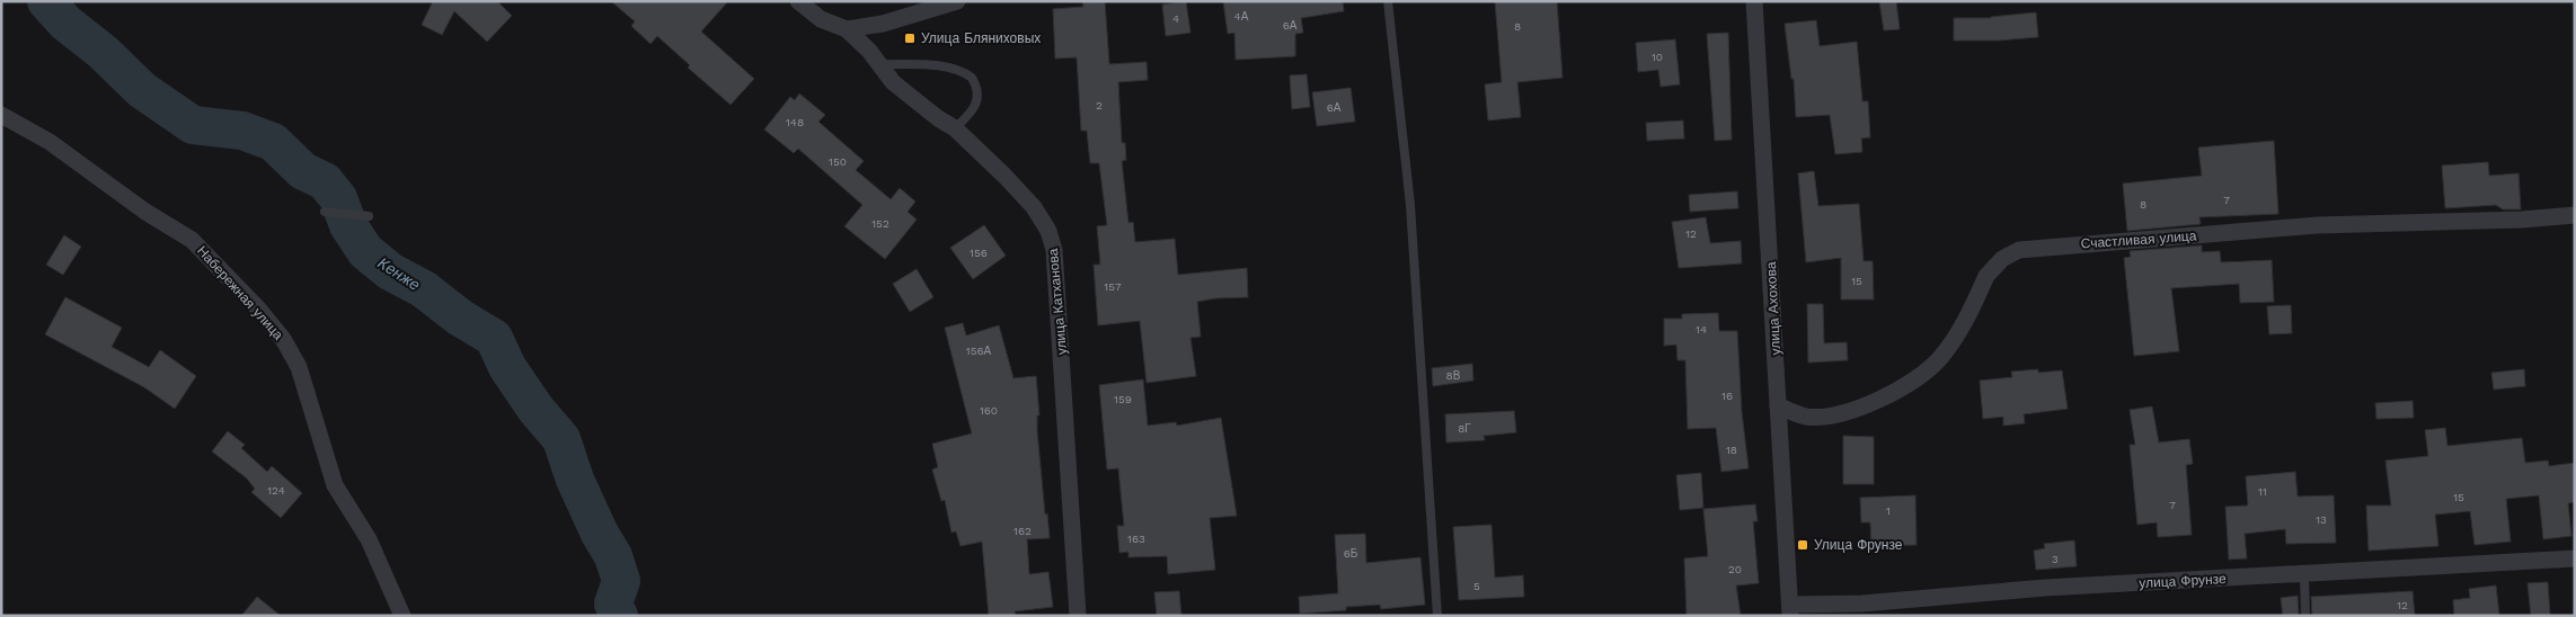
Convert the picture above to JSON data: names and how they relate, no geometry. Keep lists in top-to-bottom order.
{
  "streets": {
    "street": [
      "Счастливая улица",
      "Набережная улица",
      "улица Катханова",
      "улица Ахохова",
      "улица Фрунзе"
    ]
  },
  "crossings": [
    ["Счастливая улица", "улица Ахохова"],
    ["улица Ахохова", "улица Фрунзе"]
  ],
  "water": ["Кенже"],
  "places": {
    "transit": ["Улица Бляниховых", "Улица Фрунзе"]
  },
  "house_numbers": [
    "4А",
    "4",
    "6А",
    "8",
    "10",
    "2",
    "6А",
    "148",
    "150",
    "7",
    "8",
    "152",
    "12",
    "156",
    "15",
    "157",
    "14",
    "156А",
    "8В",
    "16",
    "159",
    "160",
    "8Г",
    "18",
    "124",
    "11",
    "15",
    "7",
    "1",
    "13",
    "162",
    "163",
    "6Б",
    "3",
    "20",
    "5",
    "12"
  ]
}
